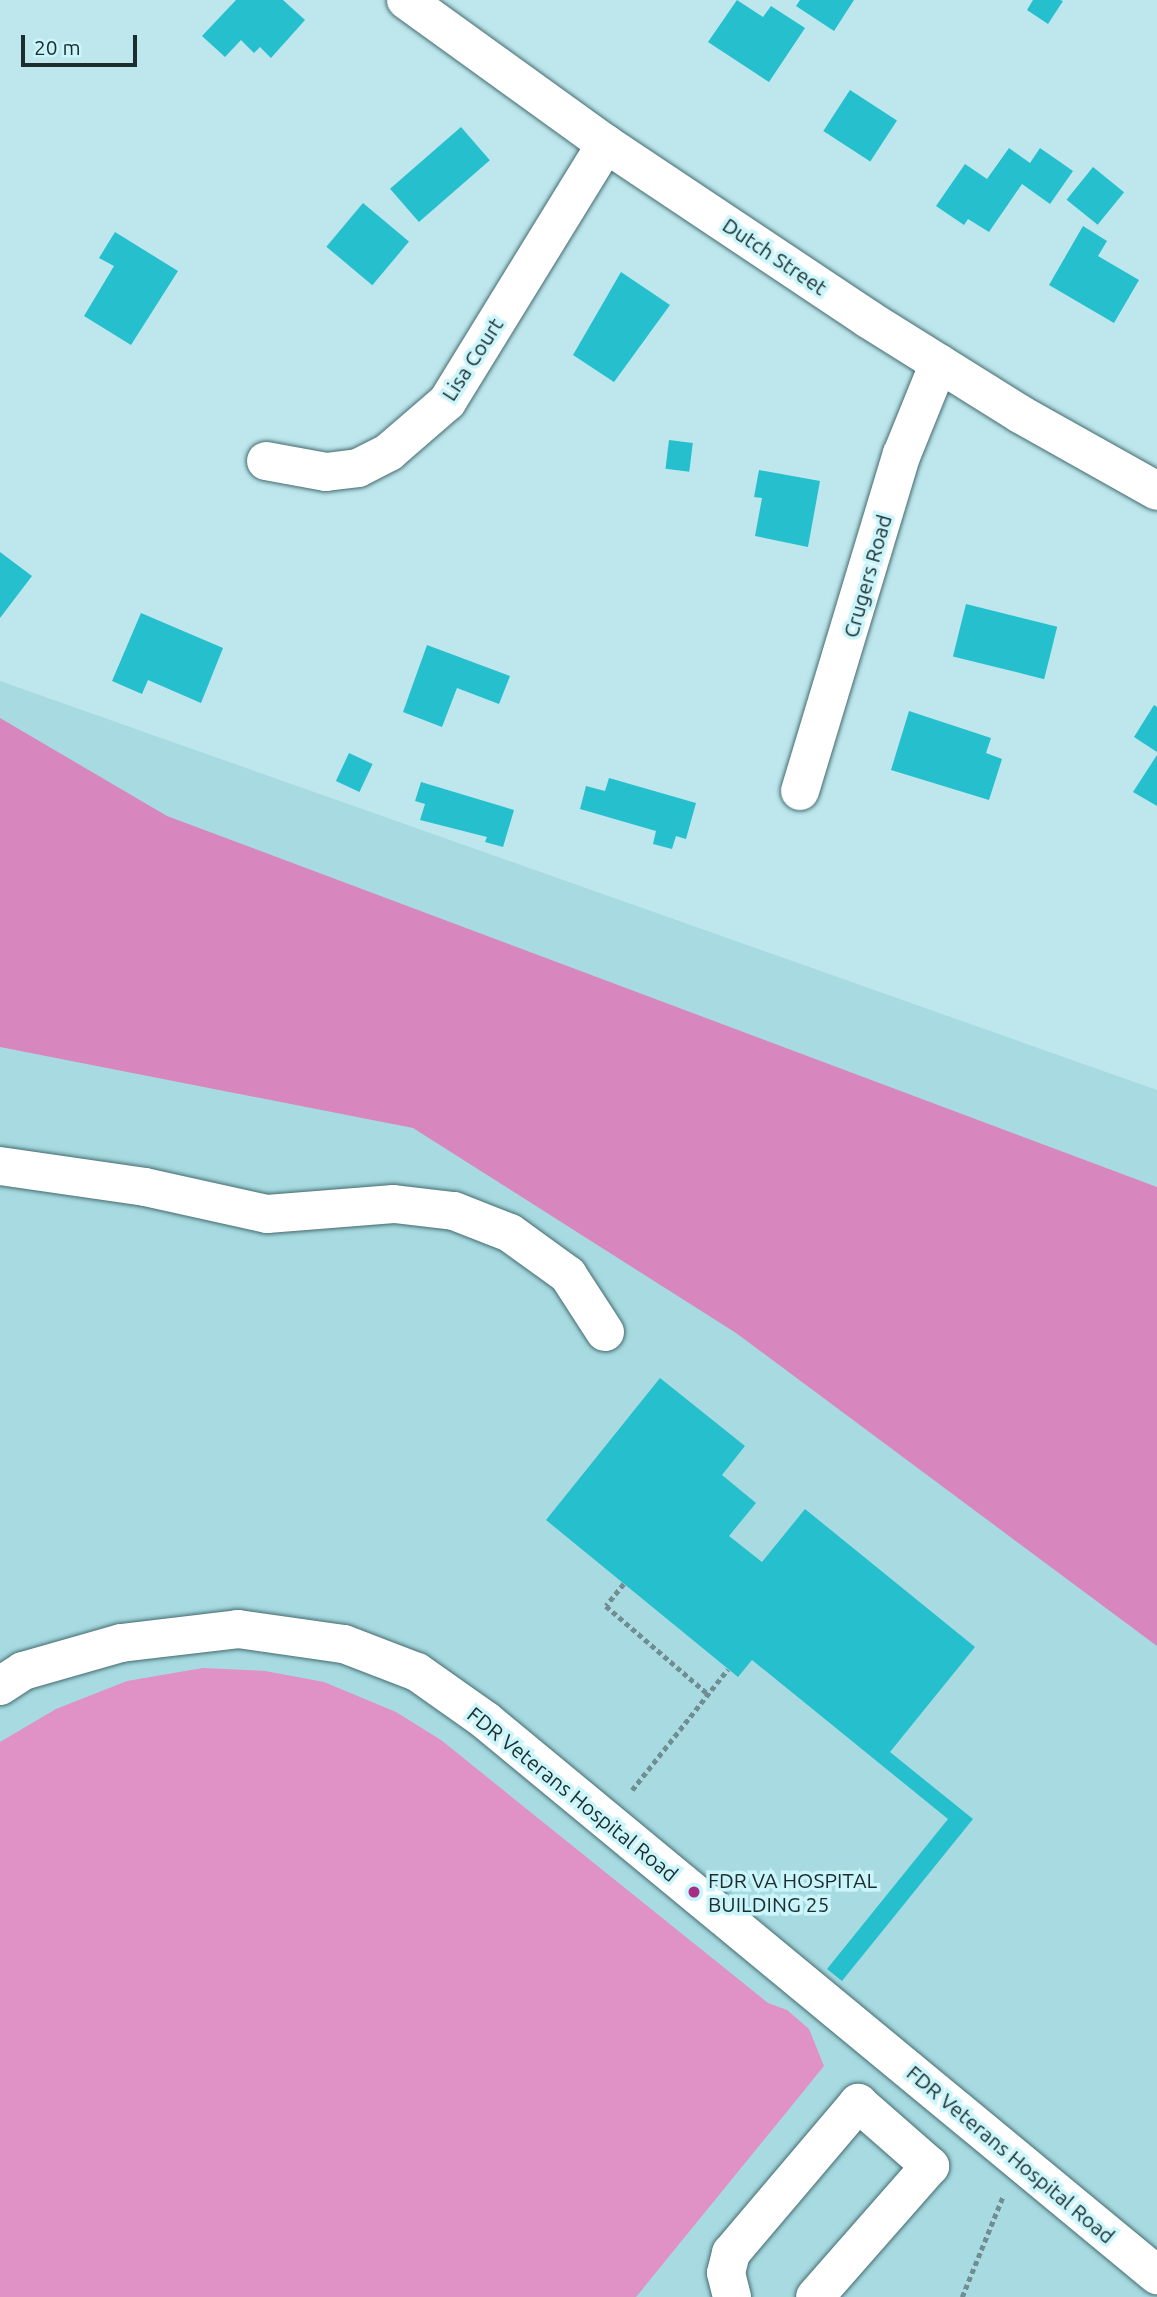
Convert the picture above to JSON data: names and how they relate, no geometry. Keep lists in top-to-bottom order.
{
  "streets": {
    "street": [
      "Dutch Street",
      "Lisa Court",
      "Crugers Road",
      "FDR Veterans Hospital Road"
    ]
  },
  "crossings": [
    ["Dutch Street", "Lisa Court"],
    ["Dutch Street", "Crugers Road"]
  ],
  "places": ["FDR VA HOSPITAL BUILDING 25"],
  "scale_bar": "20 m"
}
